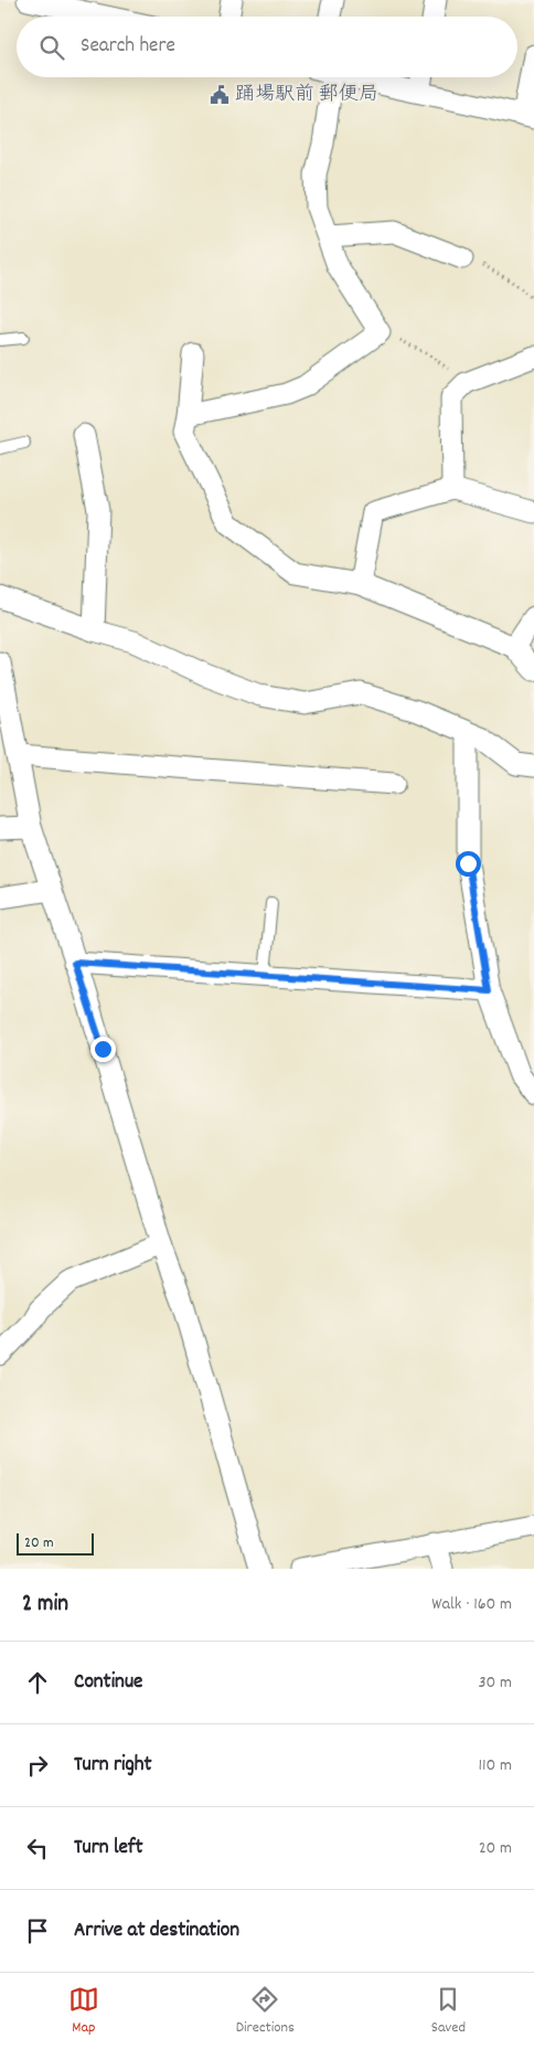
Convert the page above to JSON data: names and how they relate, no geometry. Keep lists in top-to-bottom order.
{
  "places": {
    "public building": ["踊場駅前 郵便局"]
  },
  "scale_bar": "20 m",
  "page": {
    "search": "Search here",
    "scale": "20 m",
    "heading": ["2 min", "Walk · 160 m"],
    "list": [
      ["Continue", "30 m"],
      ["Turn right", "110 m"],
      ["Turn left", "20 m"],
      "Arrive at destination"
    ],
    "nav": ["Map", "Directions", "Saved"]
  }
}
